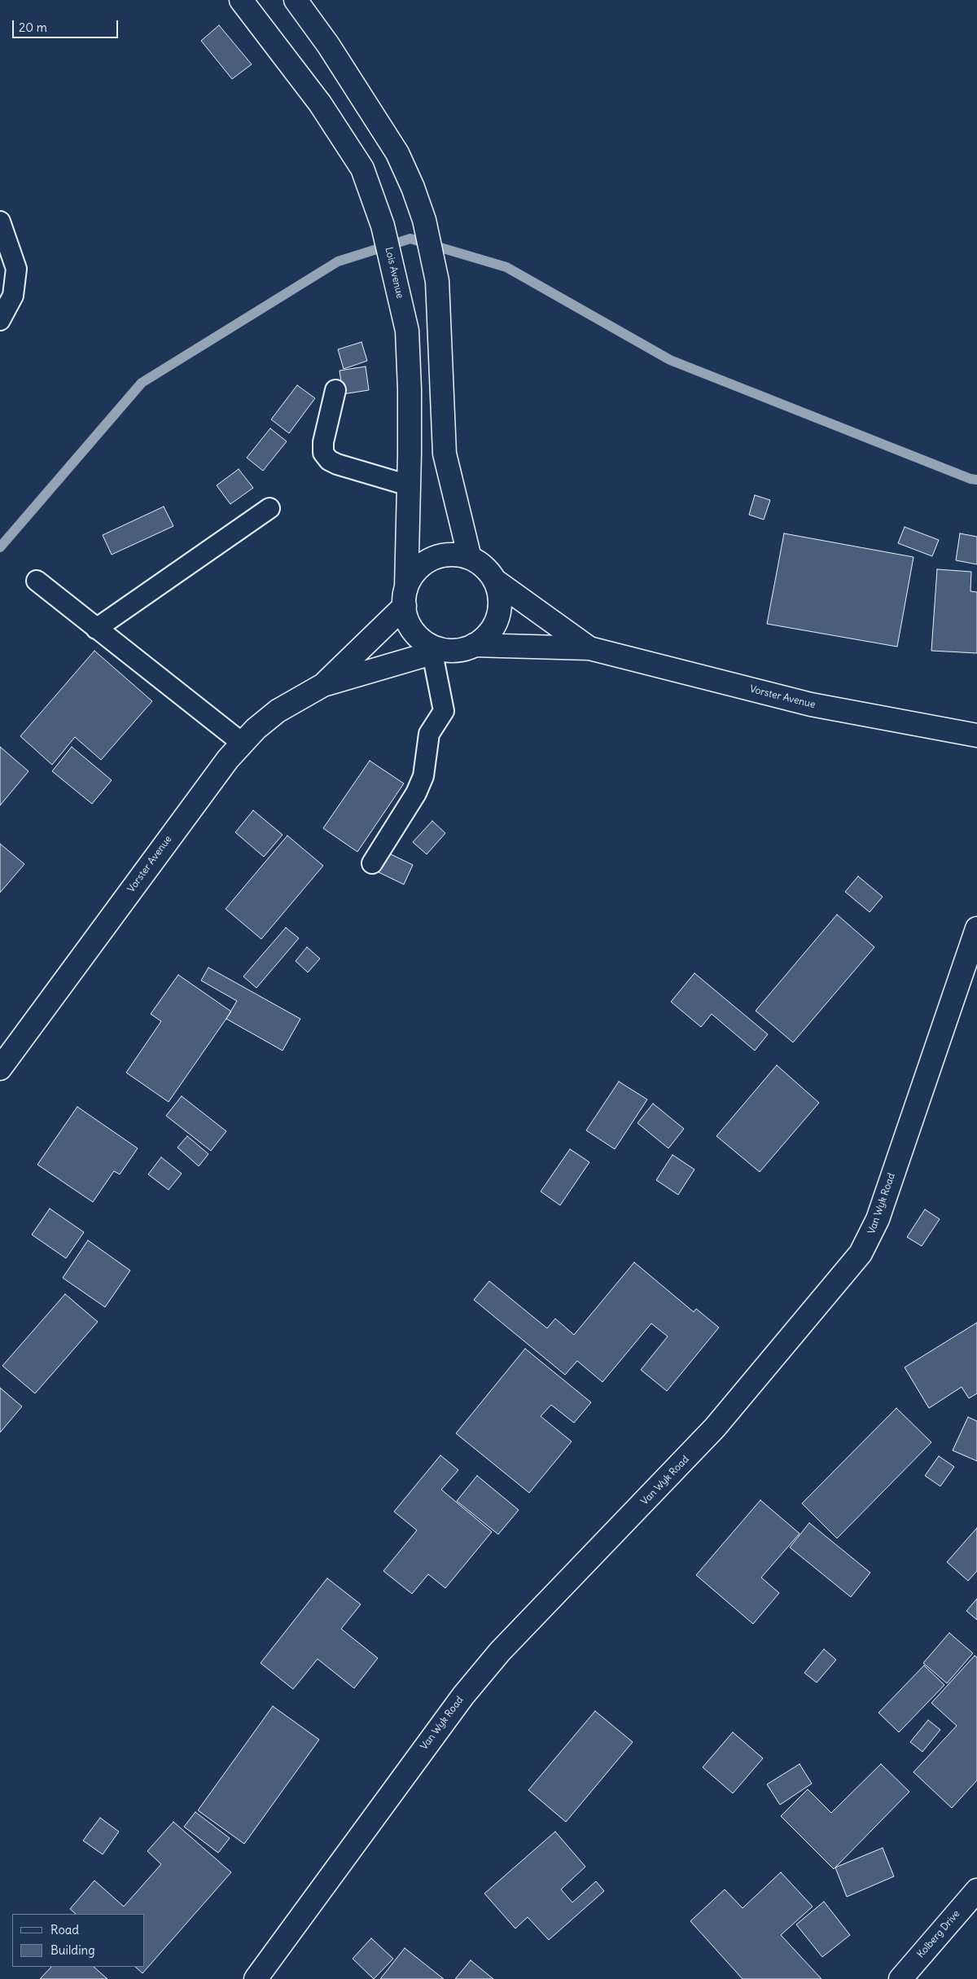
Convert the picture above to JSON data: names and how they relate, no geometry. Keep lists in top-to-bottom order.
{
  "streets": {
    "street": [
      "Lois Avenue",
      "Vorster Avenue",
      "Van Wyk Road",
      "Kolberg Drive"
    ]
  },
  "crossings": [
    ["Lois Avenue", "Vorster Avenue"]
  ],
  "legend": ["Road", "Building"],
  "scale_bar": "20 m"
}
